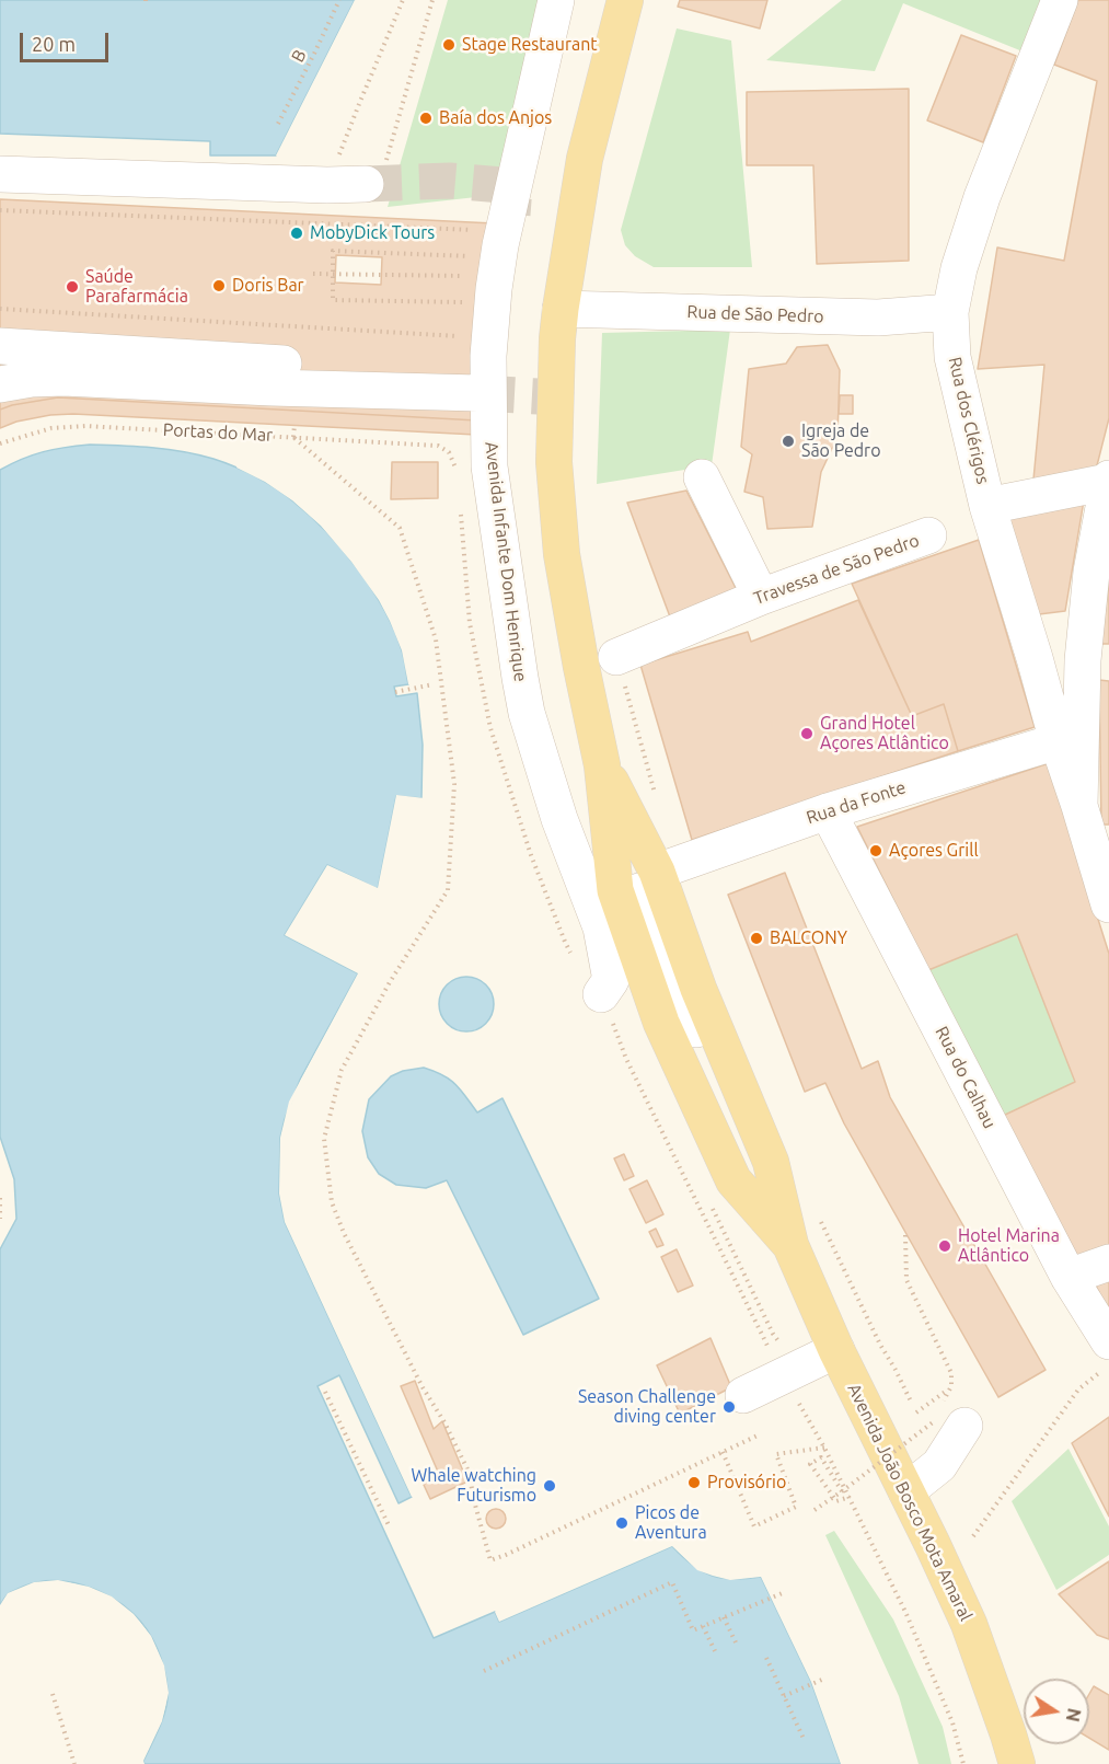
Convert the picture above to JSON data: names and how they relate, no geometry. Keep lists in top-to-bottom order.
{
  "streets": {
    "main road": ["Avenida João Bosco Mota Amaral"],
    "street": [
      "Rua de São Pedro",
      "Rua dos Clérigos",
      "Avenida Infante Dom Henrique",
      "Travessa de São Pedro",
      "Rua da Fonte",
      "Rua do Calhau"
    ],
    "path": ["B", "Portas do Mar"]
  },
  "crossings": [
    ["Rua de São Pedro", "Rua dos Clérigos"],
    ["Rua dos Clérigos", "Rua da Fonte"],
    ["Rua da Fonte", "Rua do Calhau"],
    ["Rua da Fonte", "Avenida João Bosco Mota Amaral"]
  ],
  "places": [
    "Stage Restaurant",
    "Baía dos Anjos",
    "MobyDick Tours",
    "Doris Bar",
    "Saúde Parafarmácia",
    "Igreja de São Pedro",
    "Grand Hotel Açores Atlântico",
    "Açores Grill",
    "BALCONY",
    "Hotel Marina Atlântico",
    "Season Challenge diving center",
    "Provisório",
    "Whale watching Futurismo",
    "Picos de Aventura"
  ],
  "scale_bar": "20 m",
  "north": "right"
}
